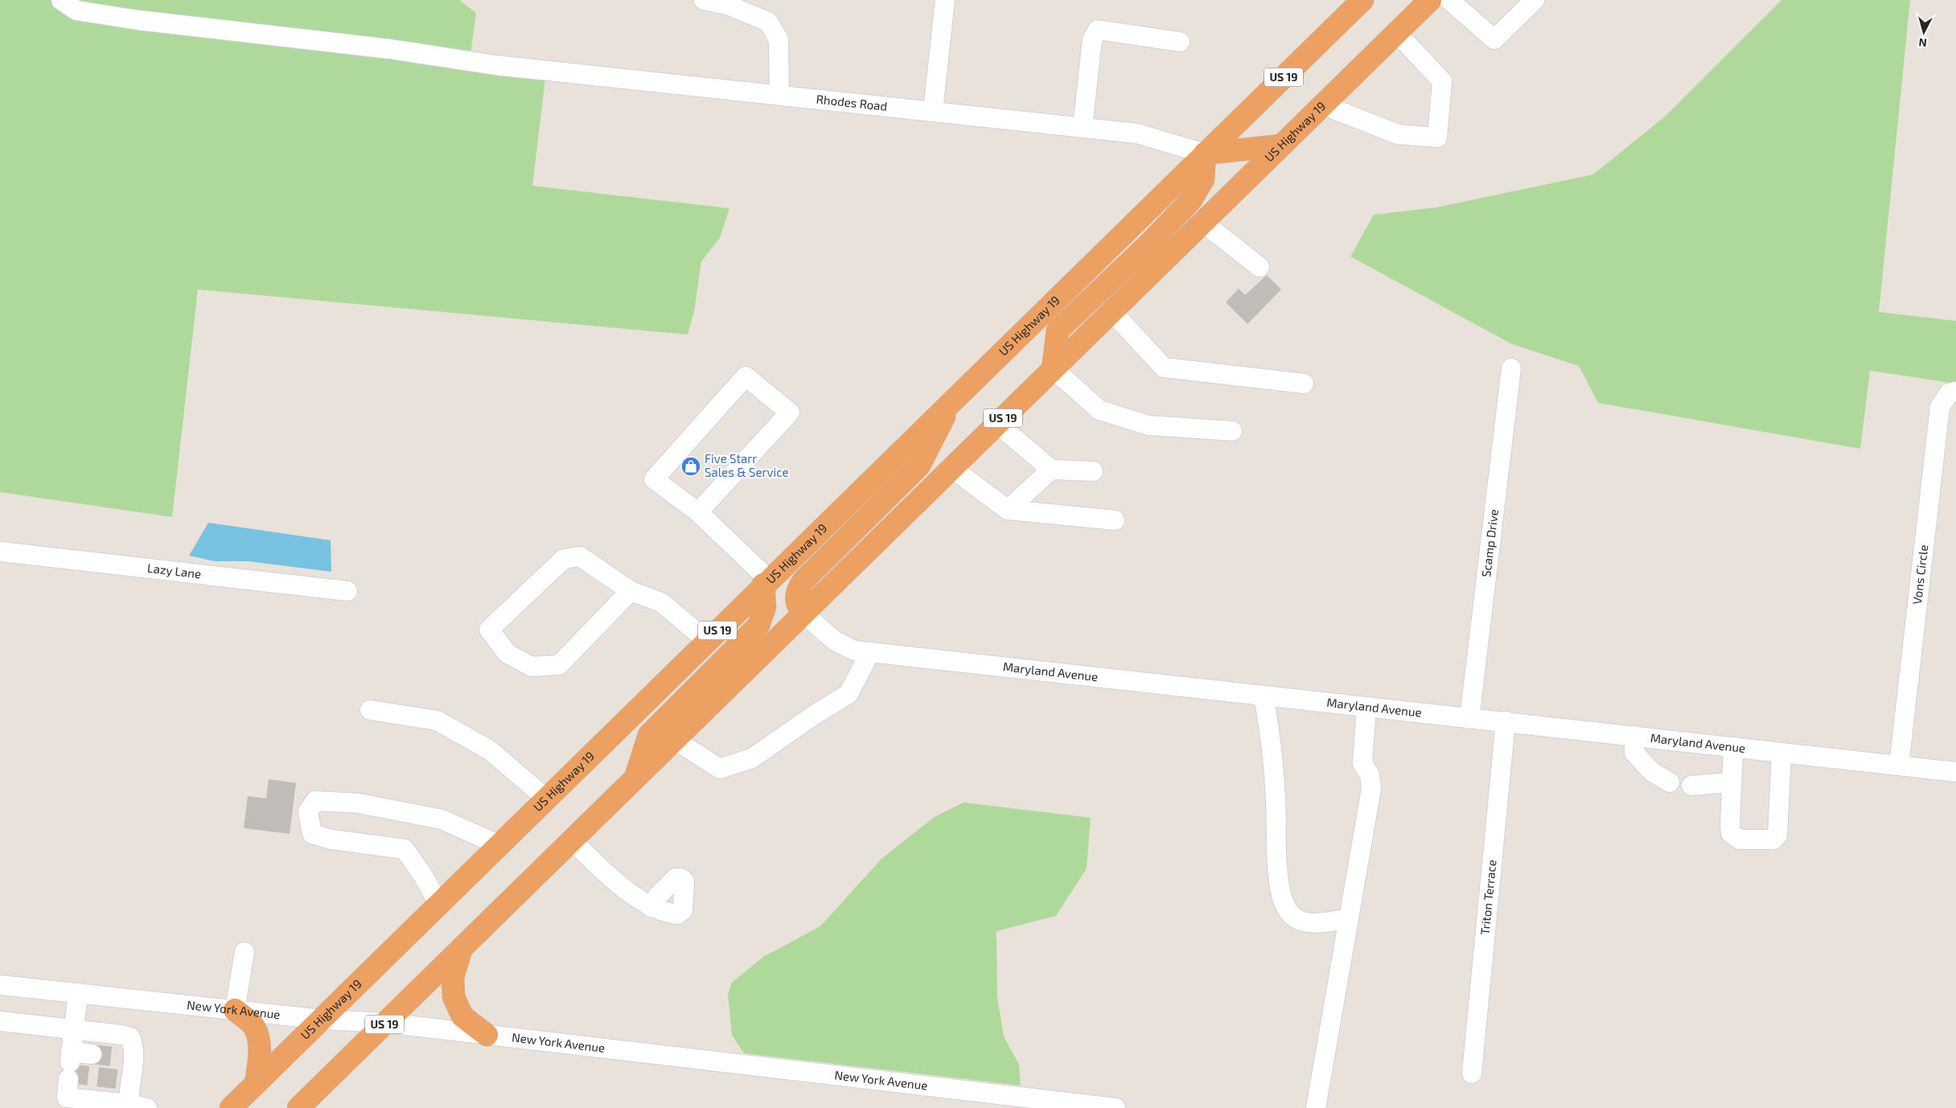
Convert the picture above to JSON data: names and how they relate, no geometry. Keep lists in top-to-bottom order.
{
  "streets": {
    "highway": ["US 19", "US Highway 19"],
    "street": [
      "Rhodes Road",
      "Scamp Drive",
      "Lazy Lane",
      "Vons Circle",
      "Maryland Avenue",
      "Triton Terrace",
      "New York Avenue"
    ]
  },
  "crossings": [
    ["Rhodes Road", "US Highway 19"],
    ["US Highway 19", "Maryland Avenue"],
    ["US Highway 19", "New York Avenue"],
    ["Scamp Drive", "Maryland Avenue"],
    ["Vons Circle", "Maryland Avenue"],
    ["Maryland Avenue", "Triton Terrace"]
  ],
  "places": {
    "shop": ["Five Starr Sales & Service"]
  },
  "north": "bottom"
}
